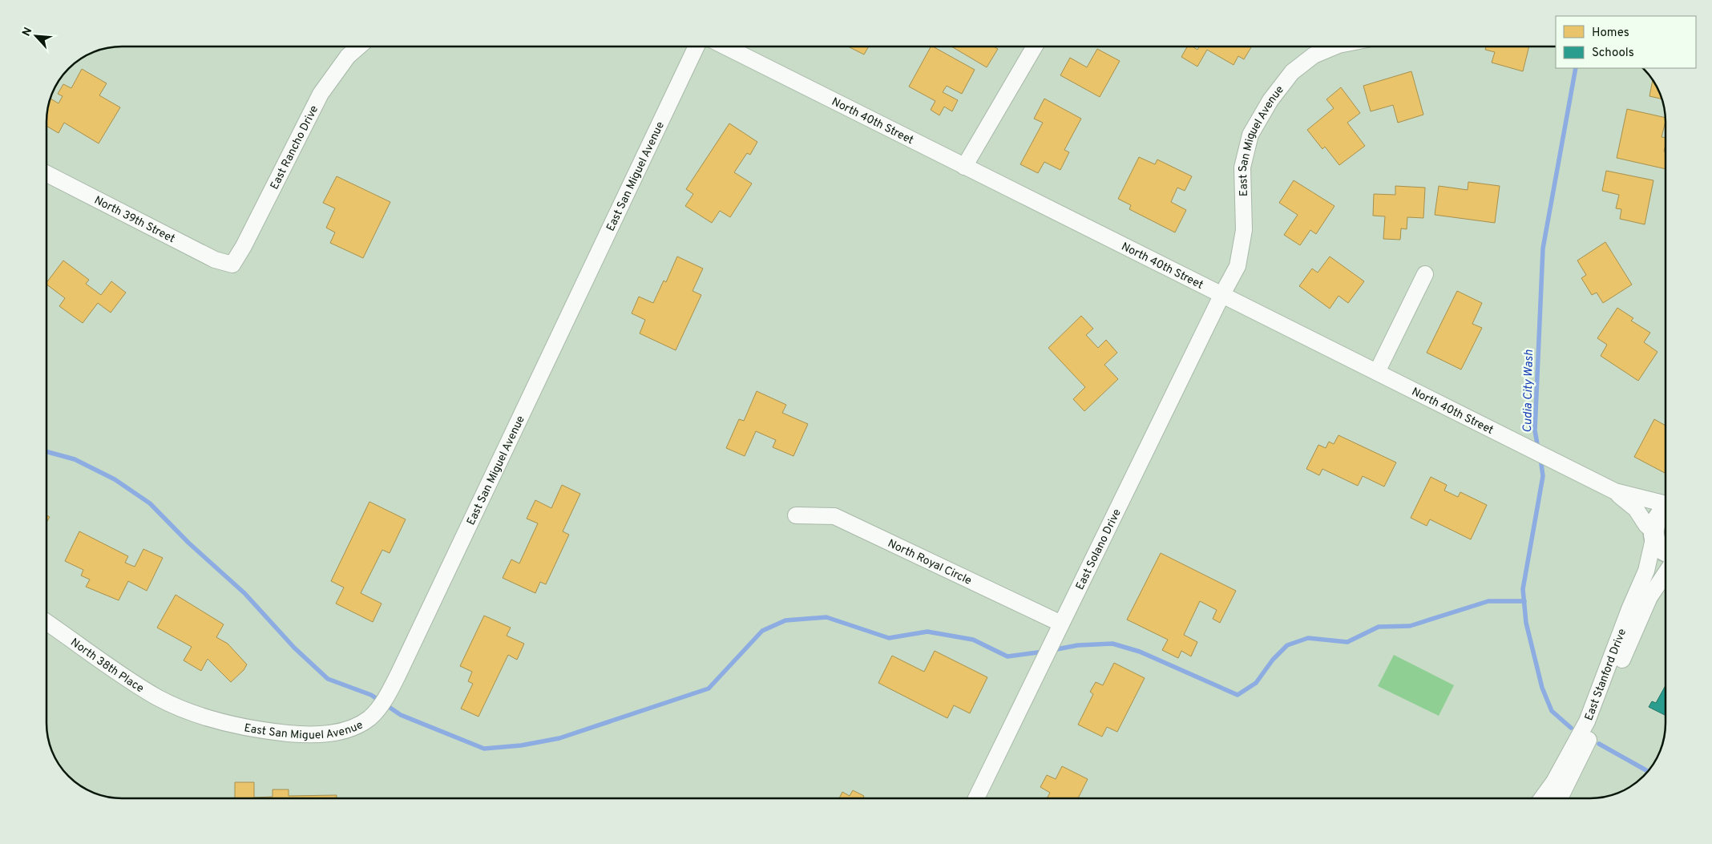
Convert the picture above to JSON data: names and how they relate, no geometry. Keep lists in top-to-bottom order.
{
  "streets": {
    "street": [
      "North 40th Street",
      "East San Miguel Avenue",
      "East Rancho Drive",
      "North 39th Street",
      "East Solano Drive",
      "North Royal Circle",
      "North 38th Place",
      "East Stanford Drive"
    ]
  },
  "crossings": [
    ["North 40th Street", "East San Miguel Avenue"],
    ["North 40th Street", "East Solano Drive"],
    ["North 40th Street", "East Stanford Drive"],
    ["East San Miguel Avenue", "East Solano Drive"],
    ["East San Miguel Avenue", "North 38th Place"],
    ["East Rancho Drive", "North 39th Street"],
    ["East Solano Drive", "North Royal Circle"]
  ],
  "water": ["Cudia City Wash"],
  "legend": ["Homes", "Schools"],
  "north": "top left"
}
